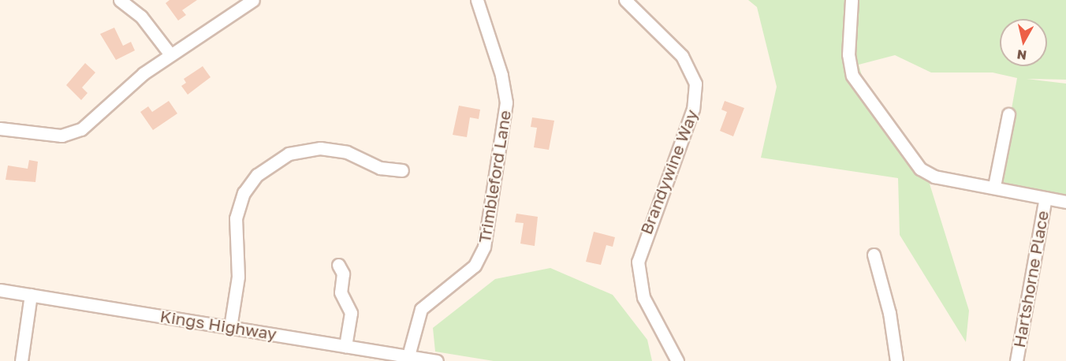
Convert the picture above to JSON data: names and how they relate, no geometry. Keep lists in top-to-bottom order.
{
  "streets": {
    "street": [
      "Brandywine Way",
      "Trimbleford Lane",
      "Hartshorne Place",
      "Kings Highway"
    ]
  },
  "crossings": [
    ["Trimbleford Lane", "Kings Highway"]
  ],
  "north": "bottom"
}
